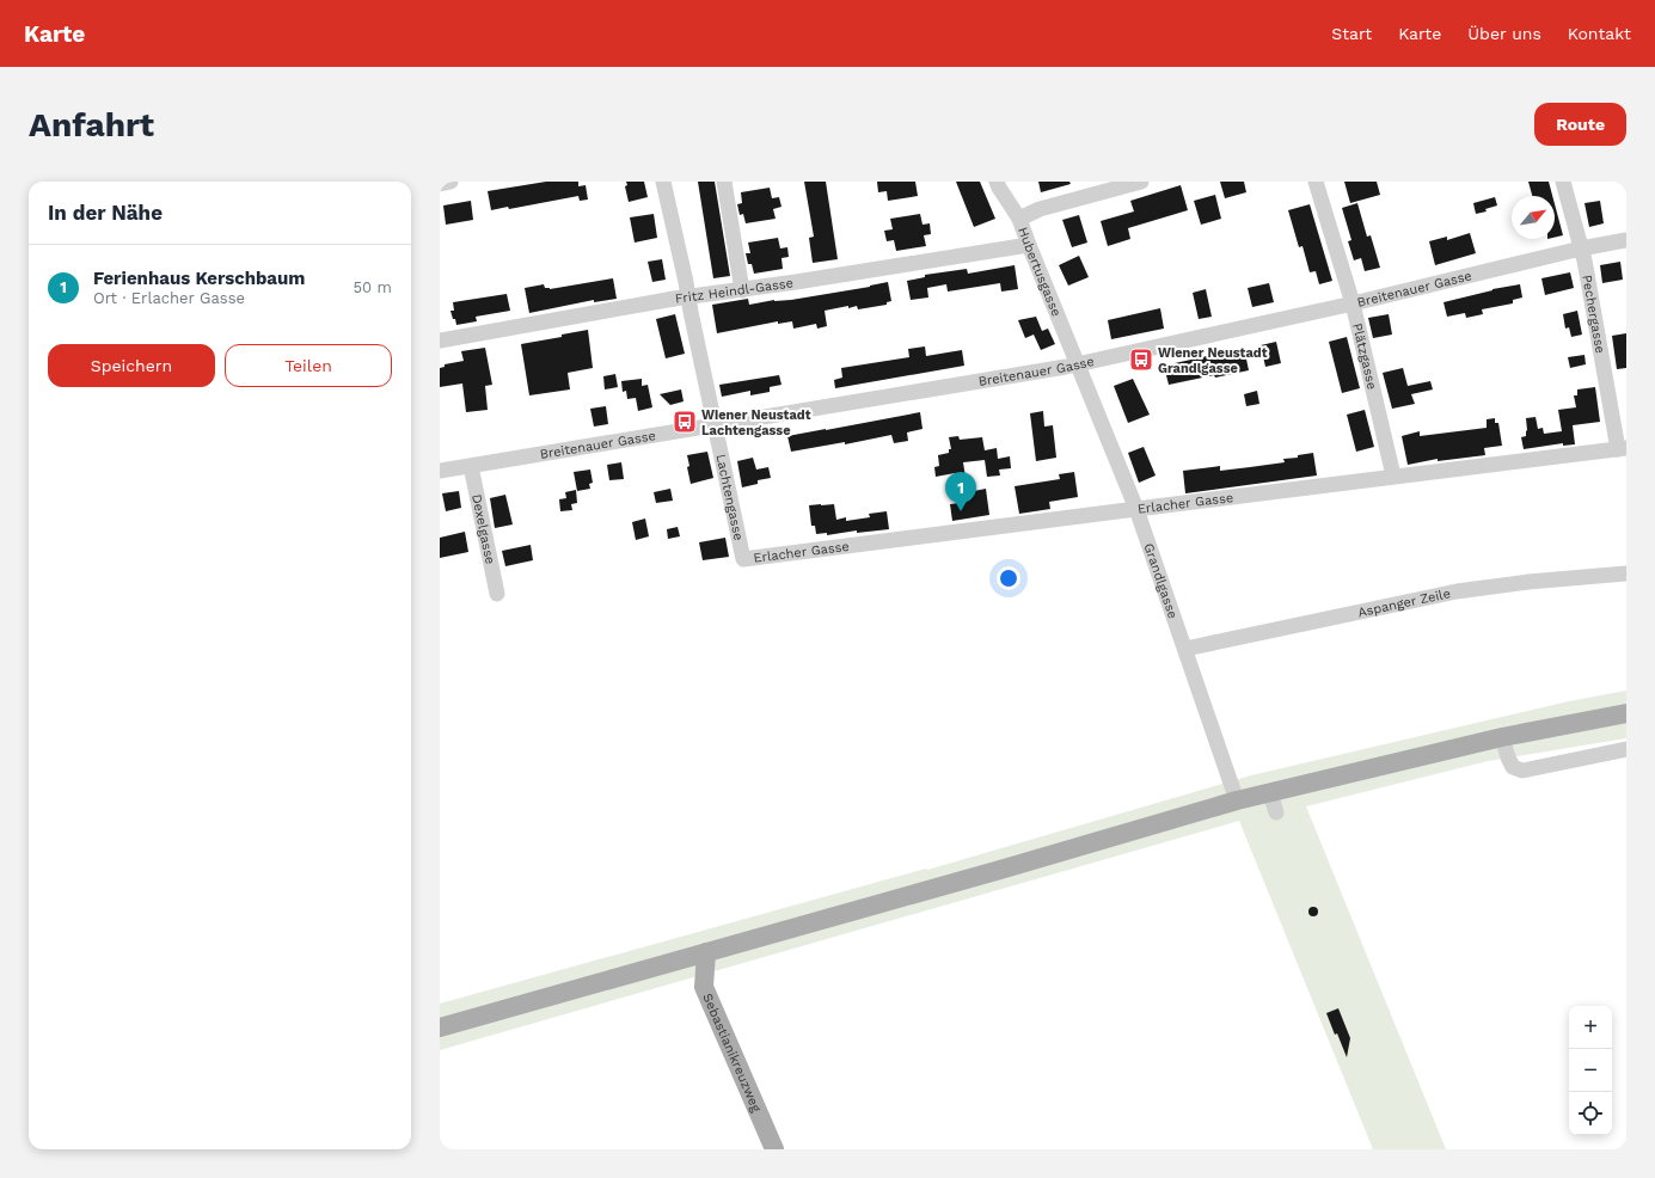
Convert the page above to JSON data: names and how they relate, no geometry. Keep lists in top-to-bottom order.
{
  "streets": {
    "main road": ["Sebastianikreuzweg"],
    "street": [
      "Hubertusgasse",
      "Breitenauer Gasse",
      "Fritz Heindl-Gasse",
      "Pechergasse",
      "Plätzgasse",
      "Lachtengasse",
      "Erlacher Gasse",
      "Dexelgasse",
      "Grandlgasse",
      "Aspanger Zeile"
    ]
  },
  "crossings": [
    ["Hubertusgasse", "Breitenauer Gasse"],
    ["Hubertusgasse", "Fritz Heindl-Gasse"],
    ["Hubertusgasse", "Grandlgasse"],
    ["Breitenauer Gasse", "Pechergasse"],
    ["Breitenauer Gasse", "Plätzgasse"],
    ["Breitenauer Gasse", "Lachtengasse"],
    ["Breitenauer Gasse", "Dexelgasse"],
    ["Breitenauer Gasse", "Grandlgasse"],
    ["Fritz Heindl-Gasse", "Lachtengasse"],
    ["Pechergasse", "Erlacher Gasse"],
    ["Plätzgasse", "Erlacher Gasse"],
    ["Lachtengasse", "Erlacher Gasse"],
    ["Erlacher Gasse", "Grandlgasse"],
    ["Grandlgasse", "Aspanger Zeile"]
  ],
  "places": {
    "bus stop": ["Wiener Neustadt Grandlgasse", "Wiener Neustadt Lachtengasse"]
  },
  "north": "top right",
  "page": {
    "header": "Karte",
    "nav": [
      "Start",
      "Karte",
      "Über uns",
      "Kontakt"
    ],
    "buttons": [
      "Route",
      ["Speichern", "Teilen"]
    ],
    "title": "Anfahrt",
    "heading": "In der Nähe",
    "list": [
      {
        "mark": "1",
        "name": "Ferienhaus Kerschbaum",
        "note": "Ort · Erlacher Gasse",
        "value": "50 m"
      }
    ],
    "pins": "1",
    "map_buttons": ["+", "−"]
  }
}
